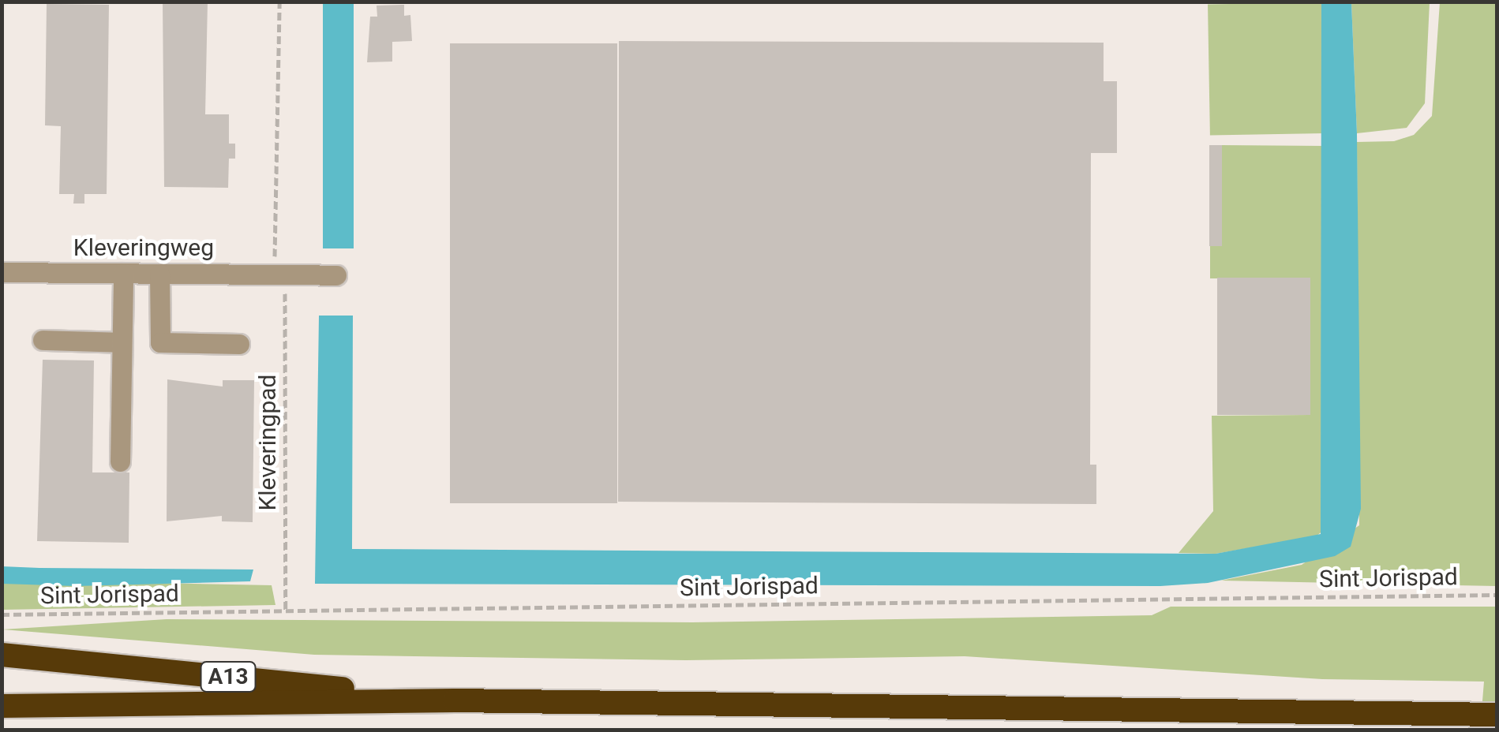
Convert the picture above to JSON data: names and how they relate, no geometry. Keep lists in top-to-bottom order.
{
  "streets": {
    "highway": ["A13"],
    "street": ["Kleveringweg"],
    "path": ["Kleveringpad", "Sint Jorispad"]
  },
  "crossings": [
    ["Kleveringweg", "Kleveringpad"],
    ["Kleveringpad", "Sint Jorispad"]
  ]
}
